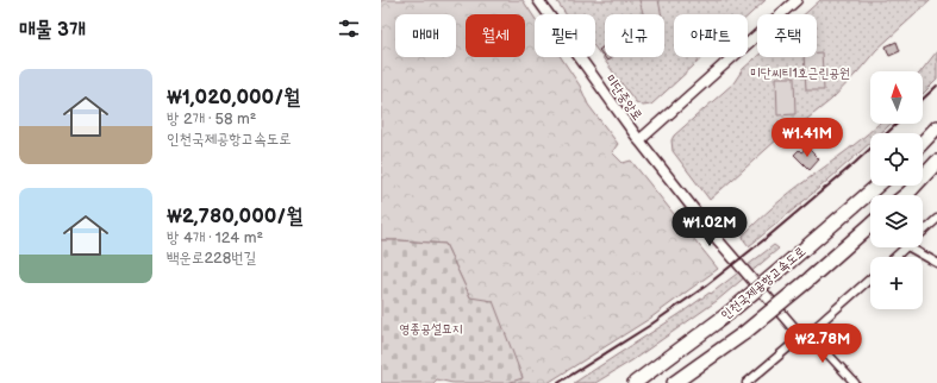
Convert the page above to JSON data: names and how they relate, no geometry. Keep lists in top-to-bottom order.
{
  "streets": {
    "highway": ["인천국제공항고속도로"],
    "street": ["미단중앙로"]
  },
  "parks": ["미단씨티1호근린공원", "영종공설묘지"],
  "north": "top",
  "page": {
    "heading": "매물 3개",
    "chip": [
      "매매",
      "월세",
      "필터",
      "신규",
      "아파트",
      "주택"
    ],
    "list": [
      {
        "name": "₩1,020,000/월",
        "note": "방 2개 · 58 m² · 인천국제공항고속도로"
      },
      {
        "name": "₩2,780,000/월",
        "note": "방 4개 · 124 m² · 백운로228번길"
      }
    ],
    "map_buttons": "+",
    "price": ["₩1.41M", "₩1.02M", "₩2.78M"]
  }
}
